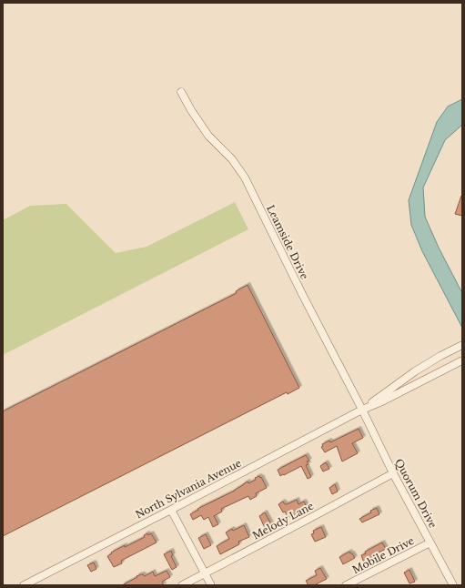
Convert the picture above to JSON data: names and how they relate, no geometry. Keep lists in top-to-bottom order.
{
  "streets": {
    "street": [
      "Leamside Drive",
      "North Sylvania Avenue",
      "Quorum Drive",
      "Melody Lane",
      "Mobile Drive"
    ]
  },
  "crossings": [
    ["Leamside Drive", "North Sylvania Avenue"],
    ["Leamside Drive", "Quorum Drive"],
    ["North Sylvania Avenue", "Quorum Drive"],
    ["Quorum Drive", "Melody Lane"],
    ["Quorum Drive", "Mobile Drive"]
  ]
}
